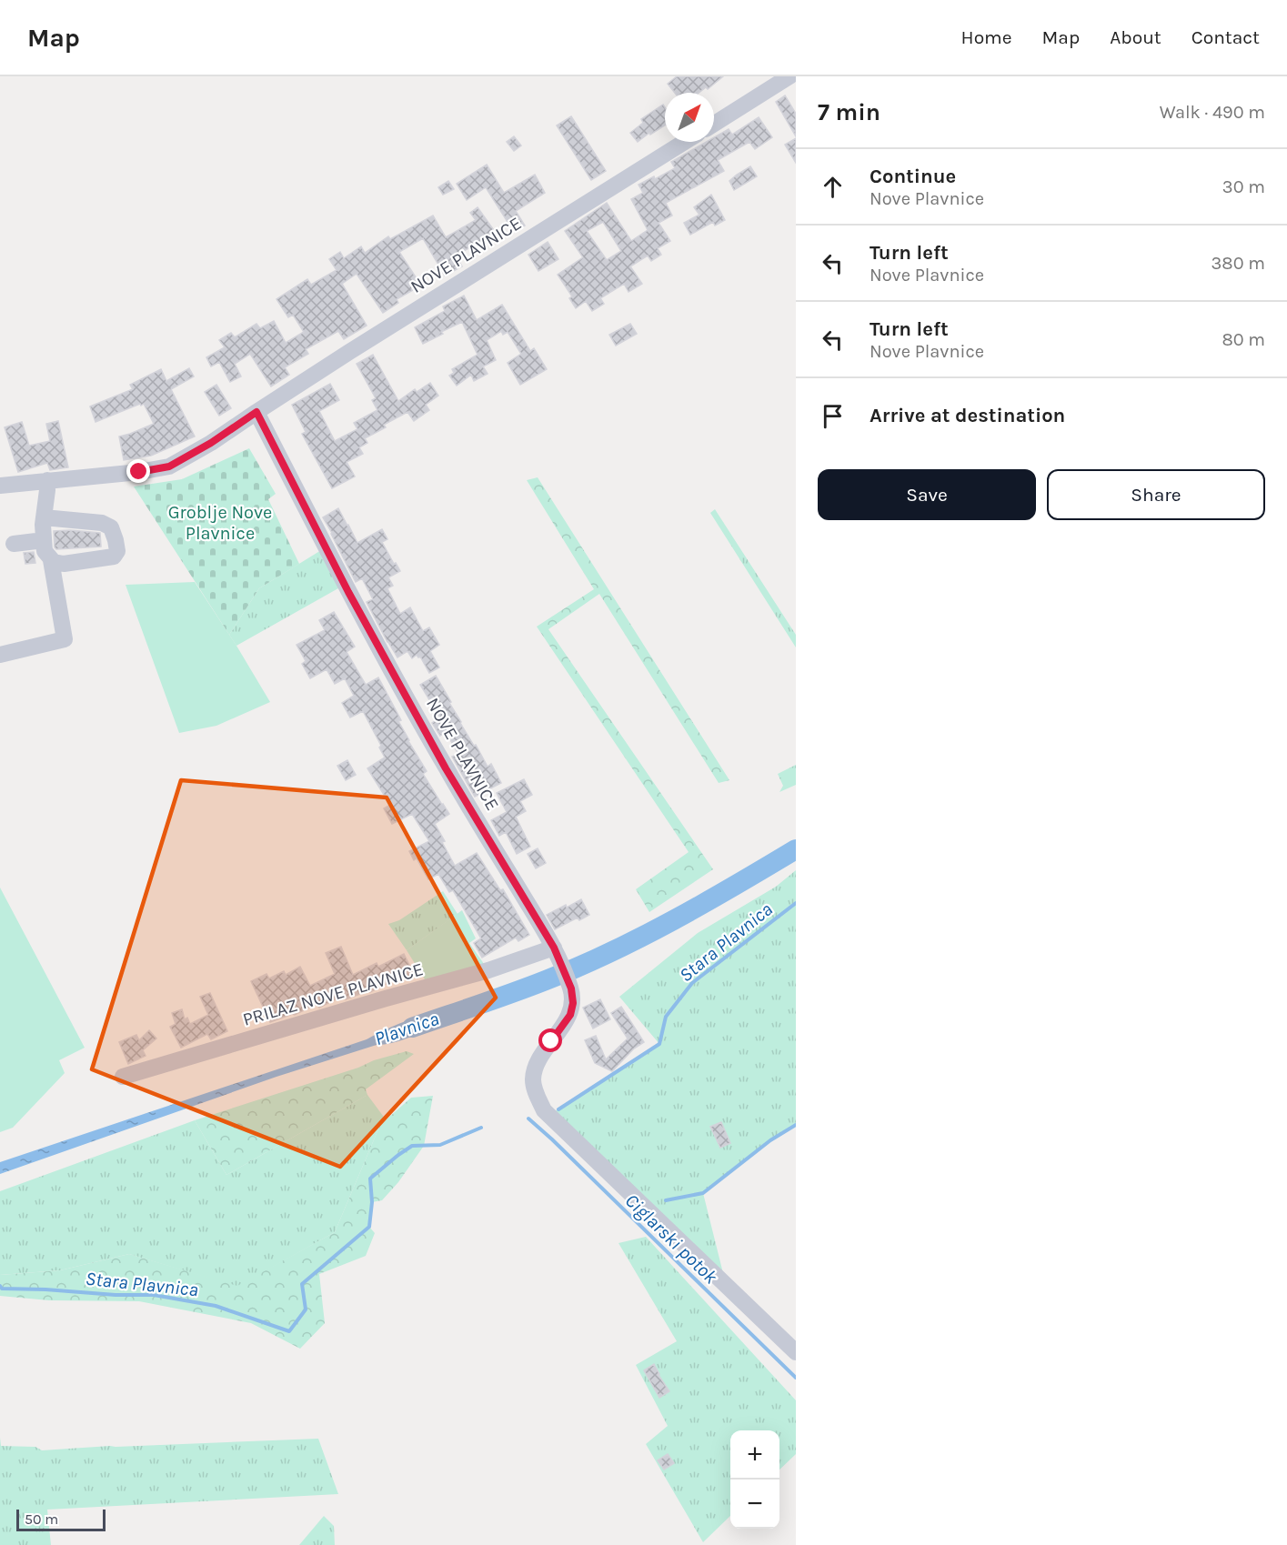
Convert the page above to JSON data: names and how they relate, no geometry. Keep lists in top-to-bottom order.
{
  "streets": {
    "street": ["NOVE PLAVNICE", "PRILAZ NOVE PLAVNICE"]
  },
  "crossings": [
    ["NOVE PLAVNICE", "PRILAZ NOVE PLAVNICE"]
  ],
  "water": ["Stara Plavnica", "Plavnica", "Ciglarski potok"],
  "parks": ["Groblje Nove Plavnice"],
  "scale_bar": "50 m",
  "north": "top right",
  "page": {
    "header": "Map",
    "nav": [
      "Home",
      "Map",
      "About",
      "Contact"
    ],
    "heading": ["7 min", "Walk · 490 m"],
    "list": [
      ["Continue", "Nove Plavnice", "30 m"],
      ["Turn left", "Nove Plavnice", "380 m"],
      ["Turn left", "Nove Plavnice", "80 m"],
      "Arrive at destination"
    ],
    "buttons": ["Save", "Share"],
    "map_buttons": ["+", "−"],
    "scale": "50 m"
  }
}
